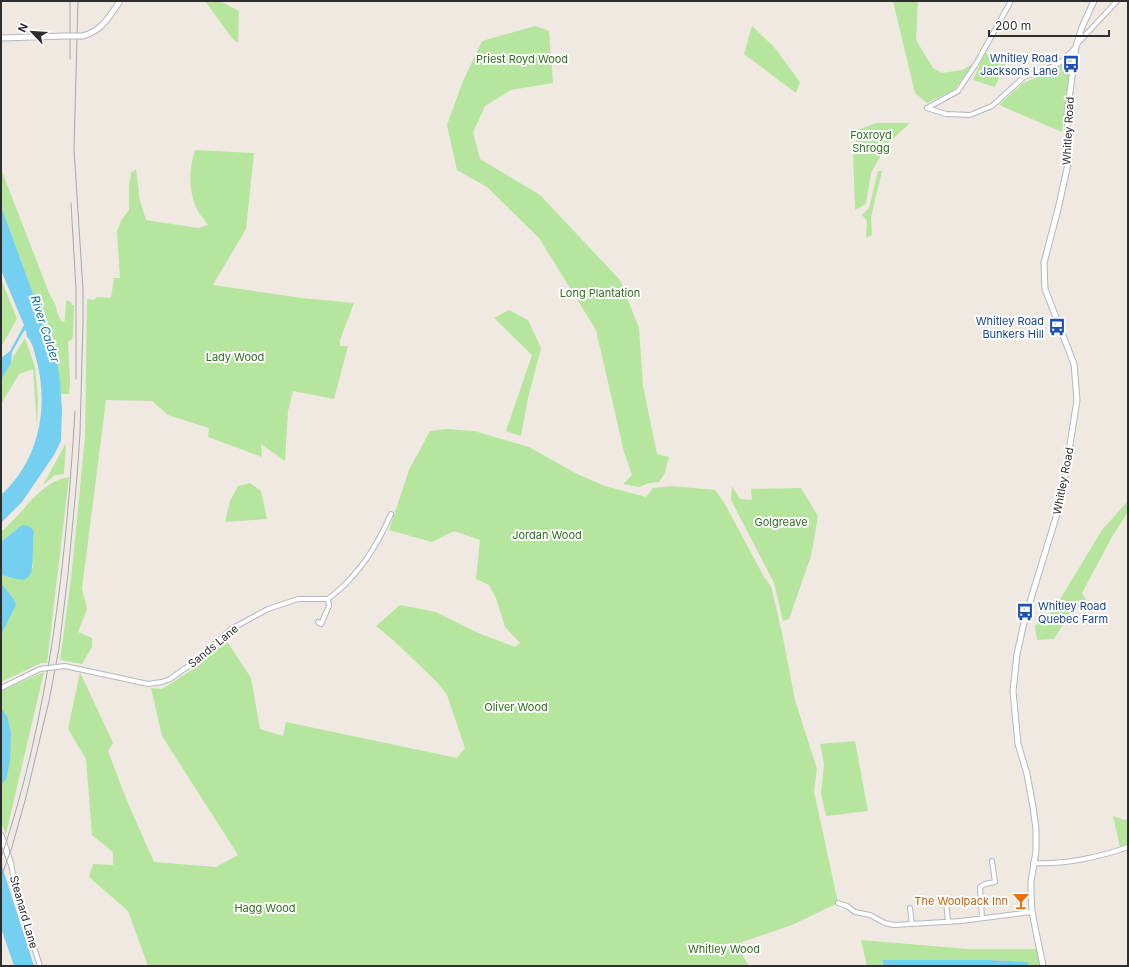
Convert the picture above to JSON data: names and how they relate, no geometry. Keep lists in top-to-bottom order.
{
  "streets": {
    "street": ["Whitley Road", "Sands Lane", "Steanard Lane"]
  },
  "water": ["River Calder"],
  "parks": [
    "Priest Royd Wood",
    "Foxroyd Shrogg",
    "Long Plantation",
    "Lady Wood",
    "Golgreave",
    "Jordan Wood",
    "Oliver Wood",
    "Hagg Wood",
    "Whitley Wood"
  ],
  "places": {
    "bus stop": ["Whitley Road Jacksons Lane", "Whitley Road Bunkers Hill", "Whitley Road Quebec Farm"],
    "bar": ["The Woolpack Inn"]
  },
  "scale_bar": "200 m",
  "north": "top left"
}
